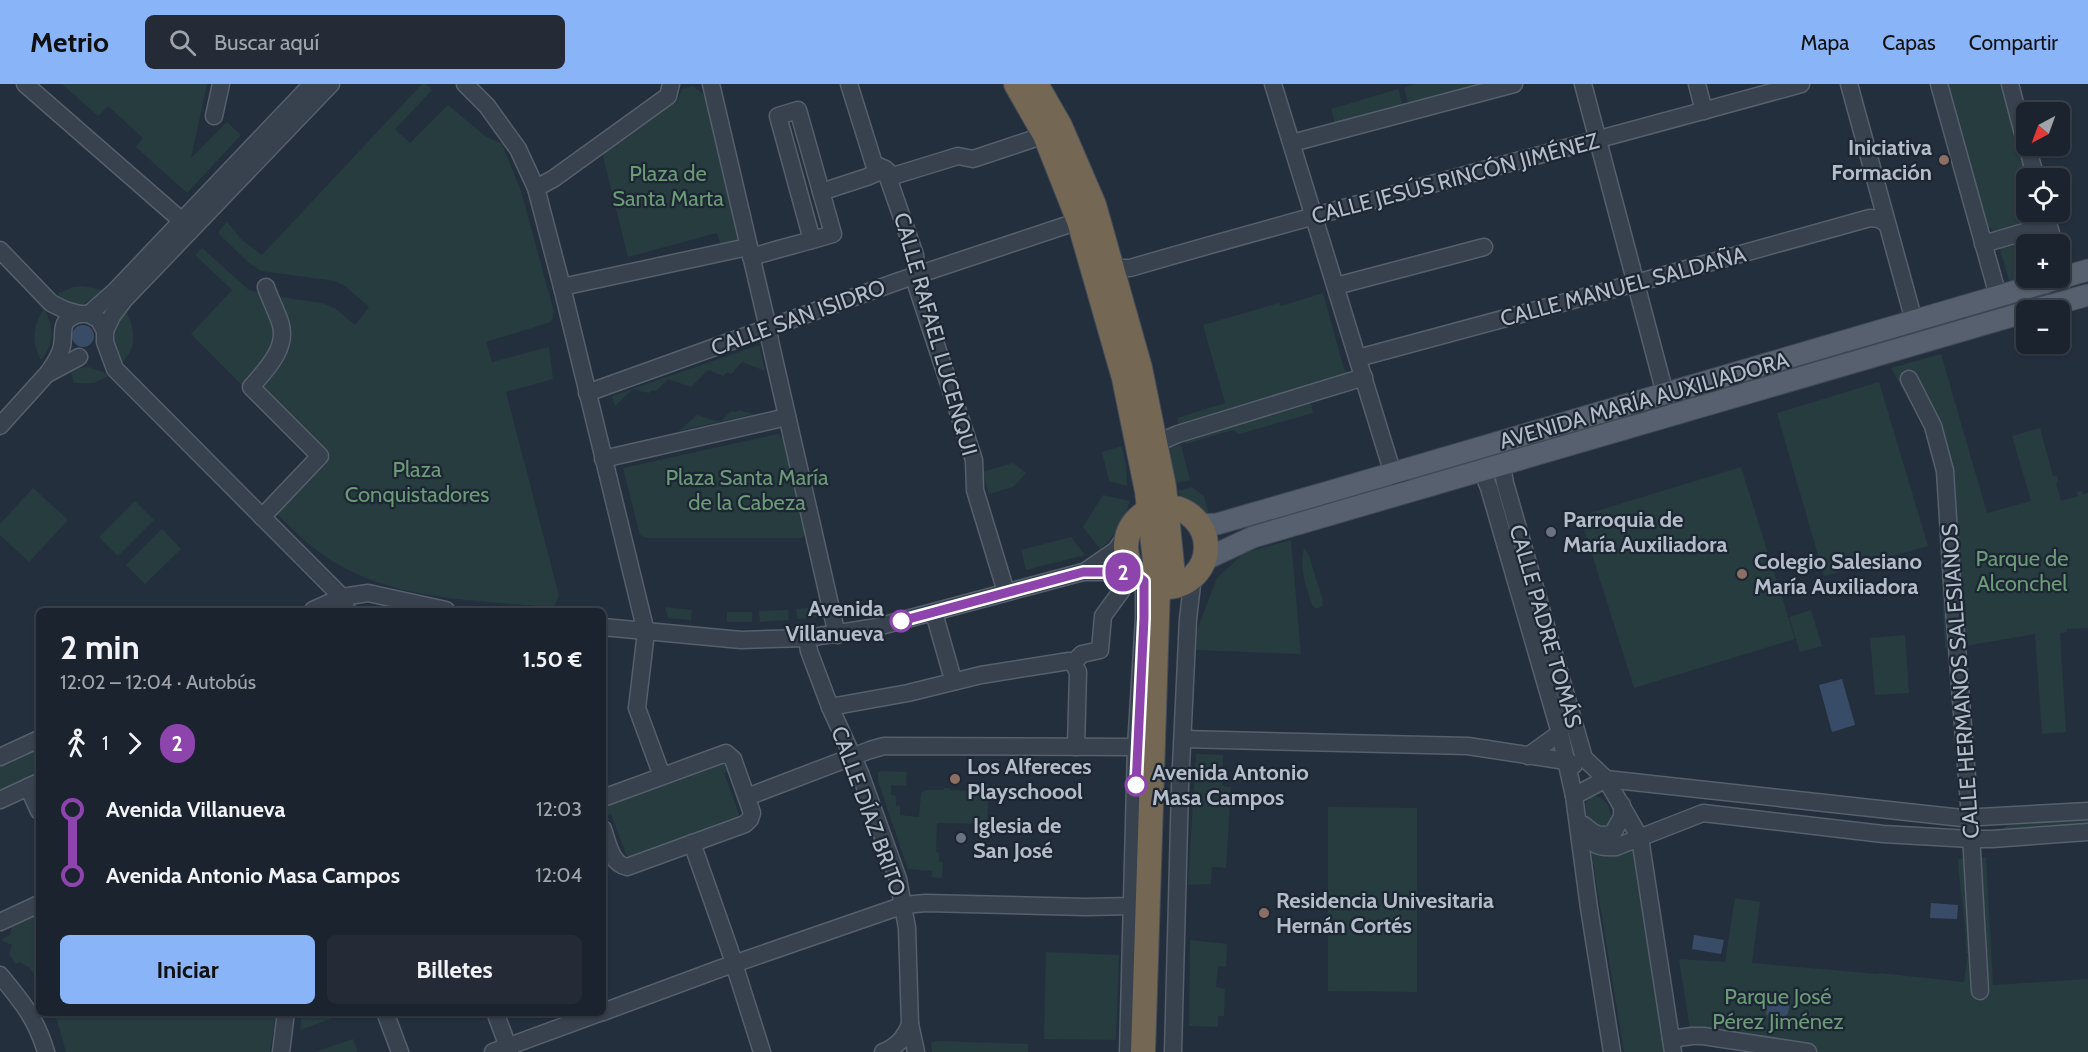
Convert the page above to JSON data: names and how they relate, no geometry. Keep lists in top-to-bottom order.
{
  "streets": {
    "main road": ["AVENIDA MARÍA AUXILIADORA"],
    "street": [
      "CALLE JESÚS RINCÓN JIMÉNEZ",
      "CALLE MANUEL SALDAÑA",
      "CALLE SAN ISIDRO",
      "CALLE RAFAEL LUCENQUI",
      "CALLE PADRE TOMÁS",
      "CALLE HERMANOS SALESIANOS",
      "CALLE DÍAZ BRITO"
    ]
  },
  "crossings": [
    ["CALLE SAN ISIDRO", "CALLE RAFAEL LUCENQUI"],
    ["AVENIDA MARÍA AUXILIADORA", "CALLE PADRE TOMÁS"]
  ],
  "parks": [
    "Plaza de Santa Marta",
    "Plaza Conquistadores",
    "Plaza Santa María de la Cabeza",
    "Parque de Alconchel",
    "Parque José Pérez Jiménez"
  ],
  "places": [
    "Iniciativa Formación",
    "Parroquia de María Auxiliadora",
    "Colegio Salesiano María Auxiliadora",
    "Avenida Villanueva",
    "Los Alfereces Playschoool",
    "Avenida Antonio Masa Campos",
    "Iglesia de San José",
    "Residencia Univesitaria Hernán Cortés"
  ],
  "lines": ["bus line 2"],
  "north": "bottom left",
  "page": {
    "header": "Metrio",
    "search": "Buscar aquí",
    "nav": ["Mapa", "Capas", "Compartir"],
    "on_map": "2",
    "map_buttons": ["+", "−"],
    "heading": ["2 min", "12:02 – 12:04 · Autobús", "1.50 €"],
    "legs": ["1", "2"],
    "list": [
      {
        "name": "Avenida Villanueva",
        "value": "12:03"
      },
      {
        "name": "Avenida Antonio Masa Campos",
        "value": "12:04"
      }
    ],
    "buttons": ["Iniciar", "Billetes"]
  }
}
